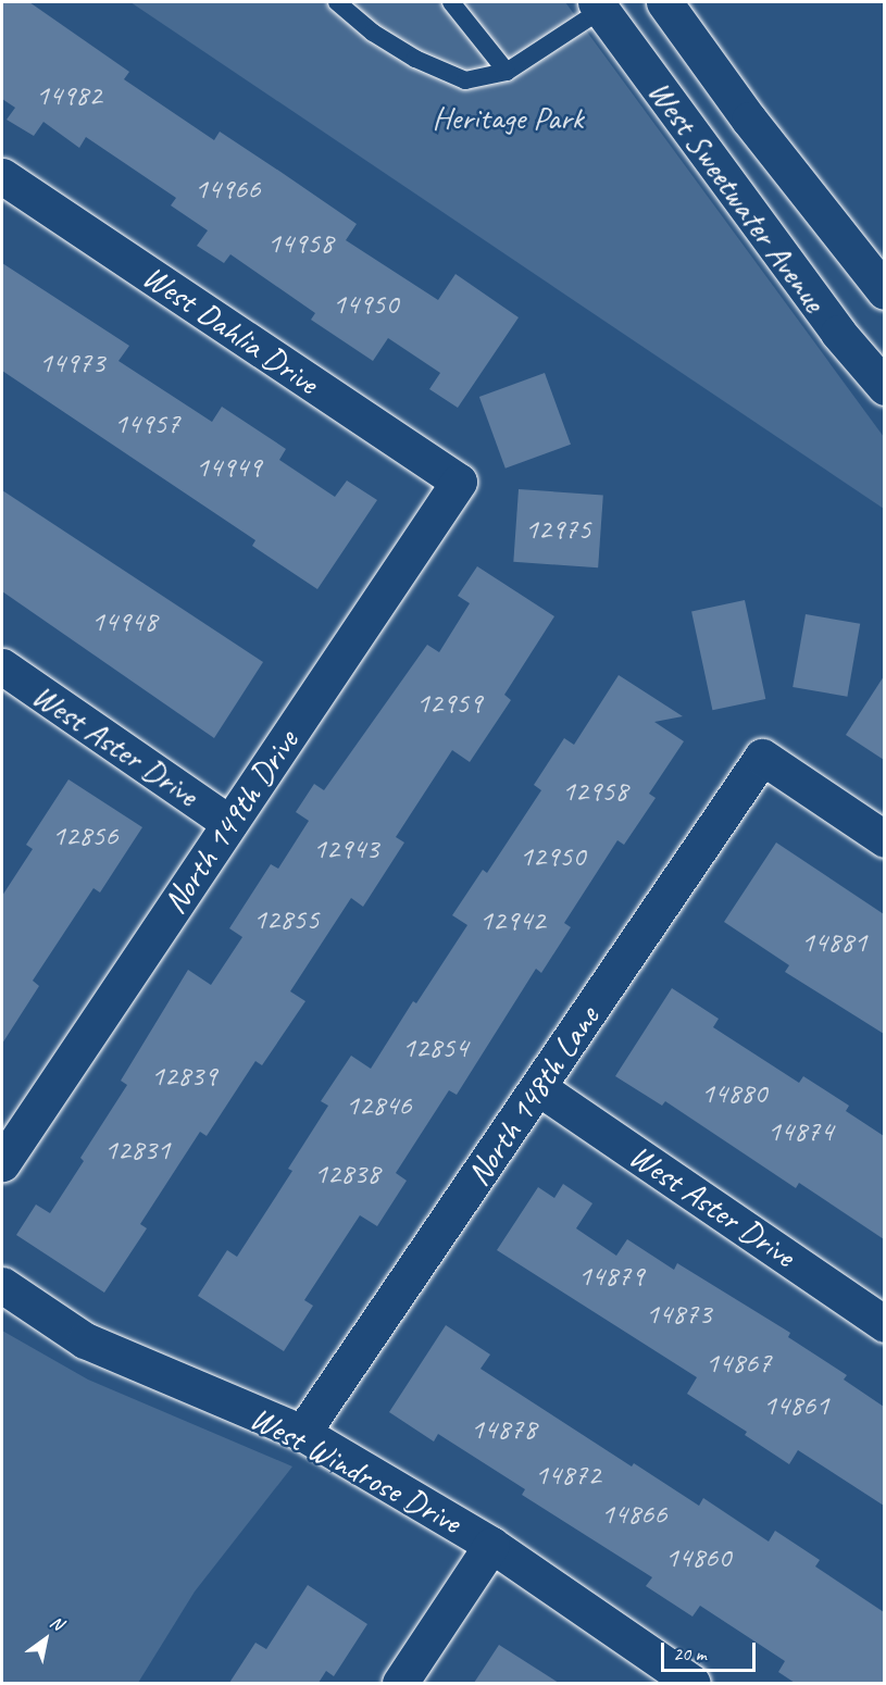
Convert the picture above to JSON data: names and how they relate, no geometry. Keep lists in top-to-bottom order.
{
  "streets": {
    "street": [
      "West Sweetwater Avenue",
      "West Dahlia Drive",
      "West Aster Drive",
      "North 149th Drive",
      "North 148th Lane",
      "West Windrose Drive"
    ]
  },
  "crossings": [
    ["West Dahlia Drive", "North 149th Drive"],
    ["West Aster Drive", "North 149th Drive"],
    ["West Aster Drive", "North 148th Lane"],
    ["North 148th Lane", "West Windrose Drive"]
  ],
  "parks": ["Heritage Park"],
  "house_numbers": [
    "14982",
    "14966",
    "14958",
    "14950",
    "14973",
    "14957",
    "14949",
    "12975",
    "14948",
    "12959",
    "12958",
    "12856",
    "12943",
    "12950",
    "12855",
    "12942",
    "14881",
    "12854",
    "12839",
    "14880",
    "12846",
    "14874",
    "12831",
    "12838",
    "14879",
    "14873",
    "14867",
    "14861",
    "14878",
    "14872",
    "14866",
    "14860"
  ],
  "scale_bar": "20 m",
  "north": "top right"
}
